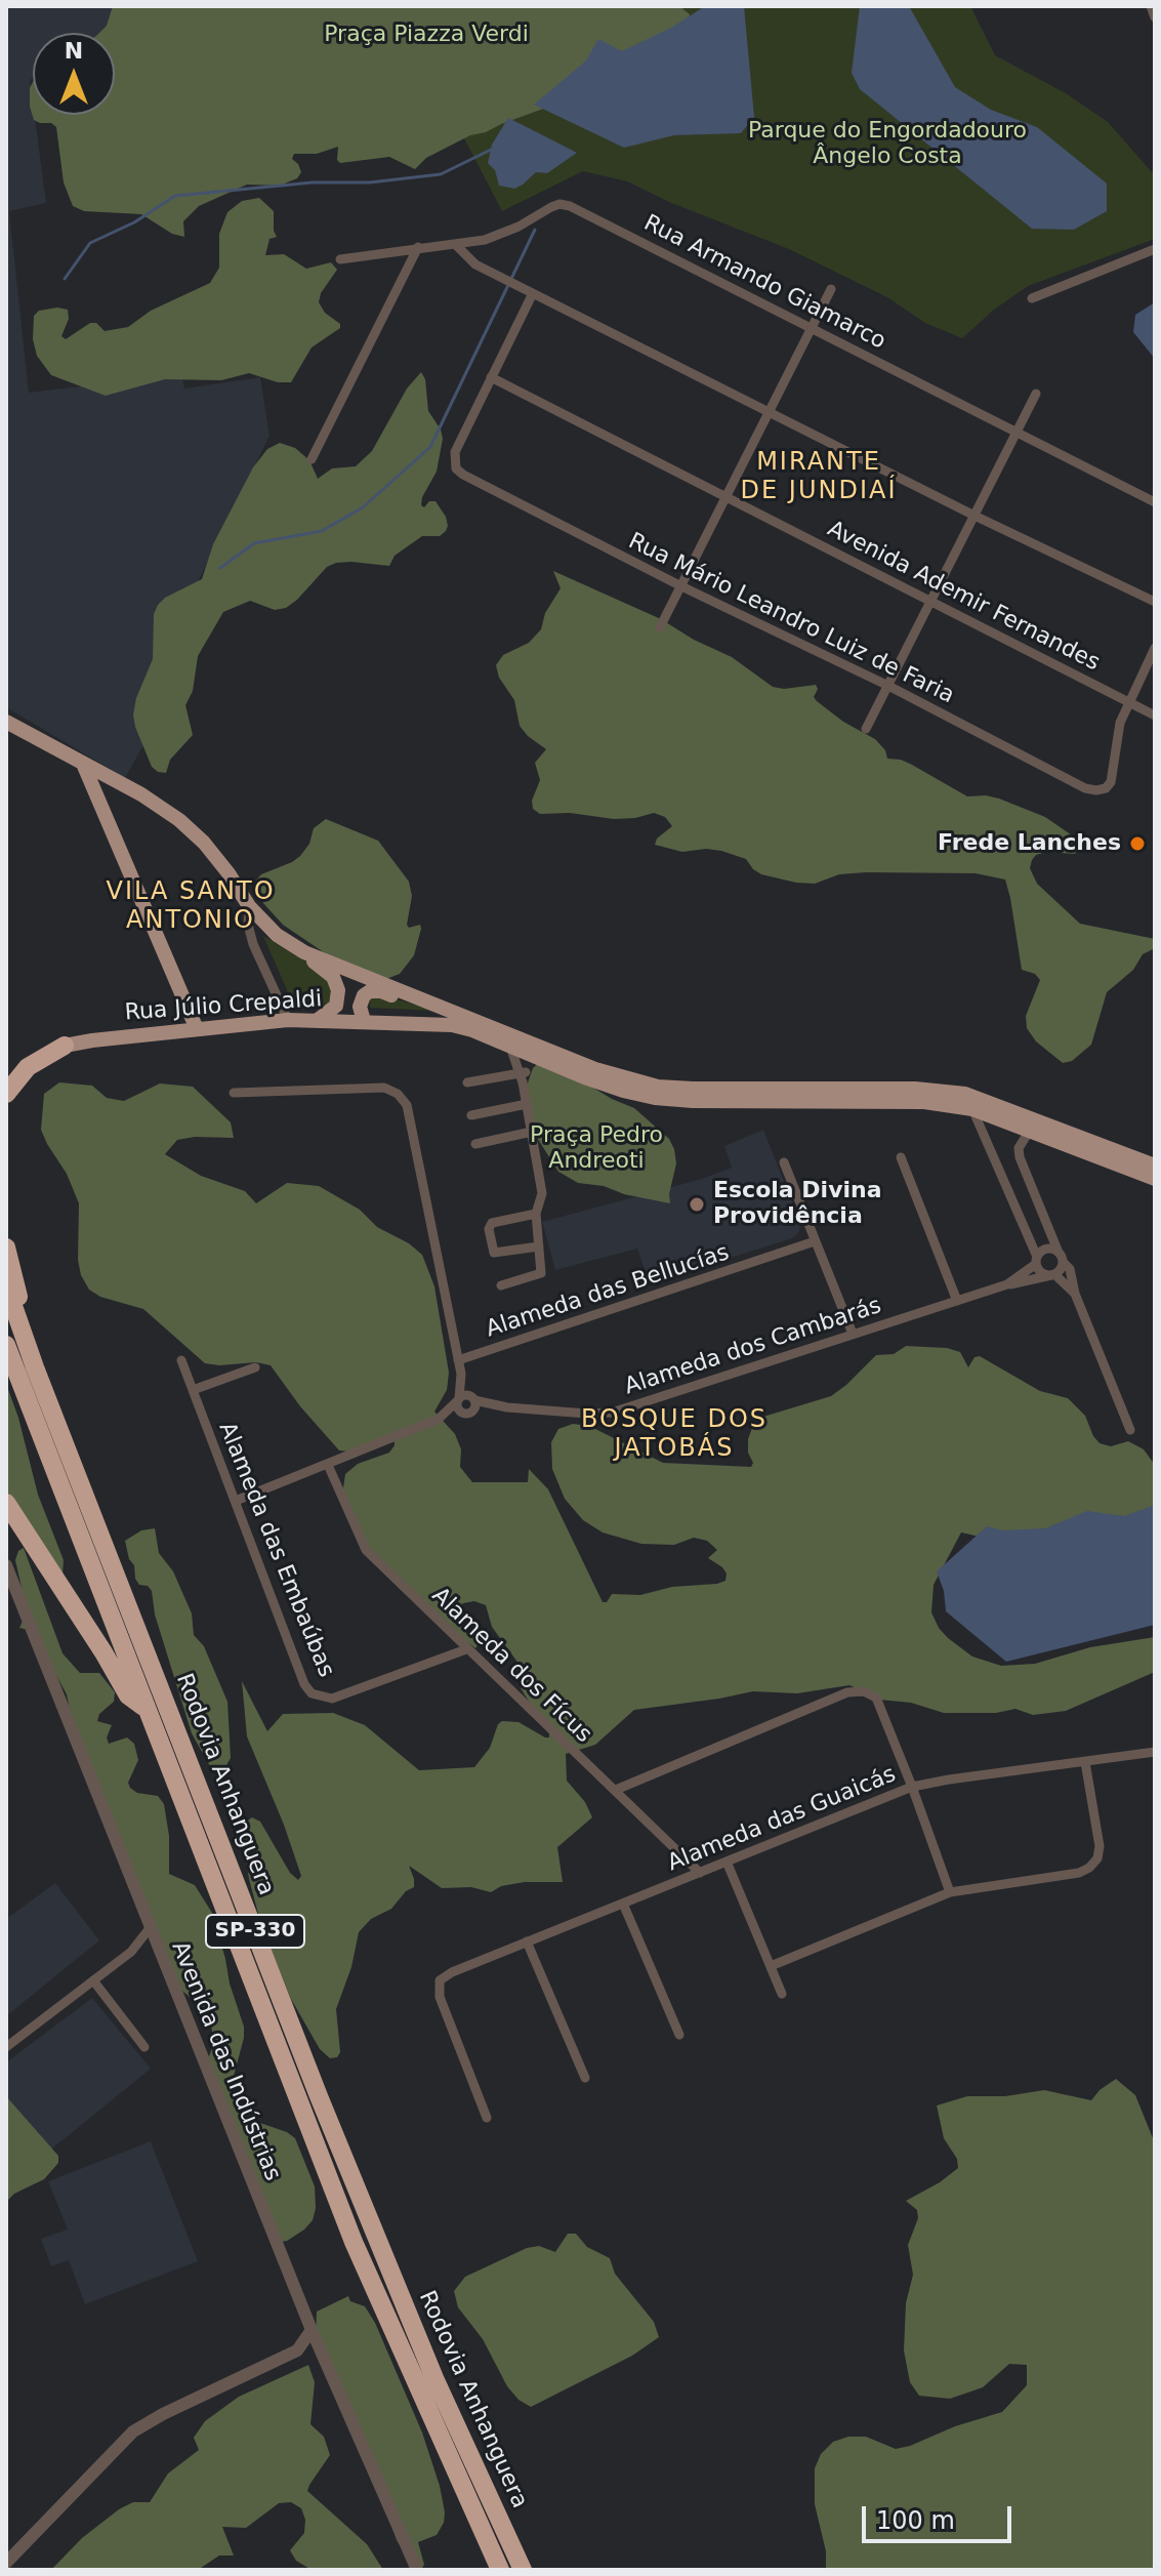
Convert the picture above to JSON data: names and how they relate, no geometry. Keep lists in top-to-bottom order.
{
  "streets": {
    "highway": ["Rodovia Anhanguera", "SP-330"],
    "main road": ["Rua Júlio Crepaldi"],
    "street": [
      "Rua Armando Giamarco",
      "Avenida Ademir Fernandes",
      "Rua Mário Leandro Luiz de Faria",
      "Alameda das Bellucías",
      "Alameda dos Cambarás",
      "Alameda das Embaúbas",
      "Alameda dos Fícus",
      "Alameda das Guaicás",
      "Avenida das Indústrias"
    ]
  },
  "crossings": [
    ["Avenida Ademir Fernandes", "Rua Mário Leandro Luiz de Faria"],
    ["Alameda dos Cambarás", "Alameda das Embaúbas"],
    ["Alameda dos Cambarás", "Alameda dos Fícus"],
    ["Alameda das Embaúbas", "Alameda dos Fícus"],
    ["Alameda dos Fícus", "Alameda das Guaicás"]
  ],
  "districts": ["MIRANTE DE JUNDIAÍ", "VILA SANTO ANTONIO", "BOSQUE DOS JATOBÁS"],
  "parks": ["Praça Piazza Verdi", "Parque do Engordadouro Ângelo Costa", "Praça Pedro Andreoti"],
  "places": ["Frede Lanches", "Escola Divina Providência"],
  "scale_bar": "100 m",
  "north": "top"
}
